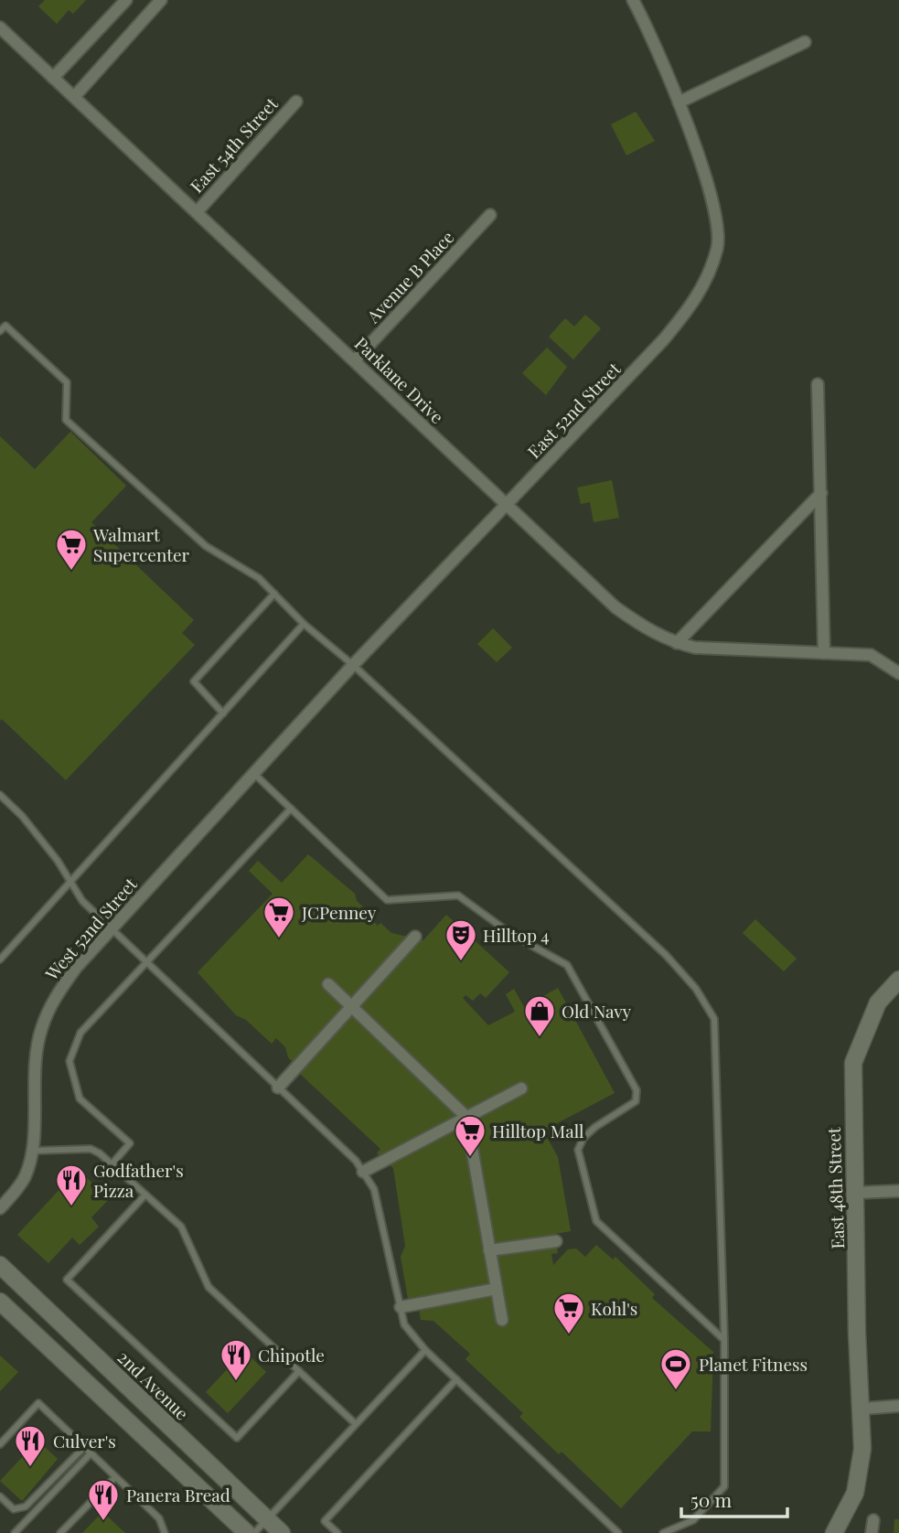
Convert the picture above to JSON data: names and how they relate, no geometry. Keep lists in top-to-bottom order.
{
  "streets": {
    "main road": ["East 48th Street", "2nd Avenue"],
    "street": [
      "East 54th Street",
      "Avenue B Place",
      "Parklane Drive",
      "East 52nd Street",
      "West 52nd Street"
    ]
  },
  "crossings": [
    ["East 54th Street", "Parklane Drive"],
    ["Avenue B Place", "Parklane Drive"],
    ["Parklane Drive", "East 52nd Street"],
    ["East 52nd Street", "West 52nd Street"]
  ],
  "places": {
    "supermarket": [
      "Walmart Supercenter",
      "JCPenney",
      "Hilltop Mall",
      "Kohl's"
    ],
    "theatre": ["Hilltop 4"],
    "shop": ["Old Navy"],
    "restaurant": [
      "Godfather's Pizza",
      "Chipotle",
      "Culver's",
      "Panera Bread"
    ],
    "sports": ["Planet Fitness"]
  },
  "scale_bar": "50 m"
}
